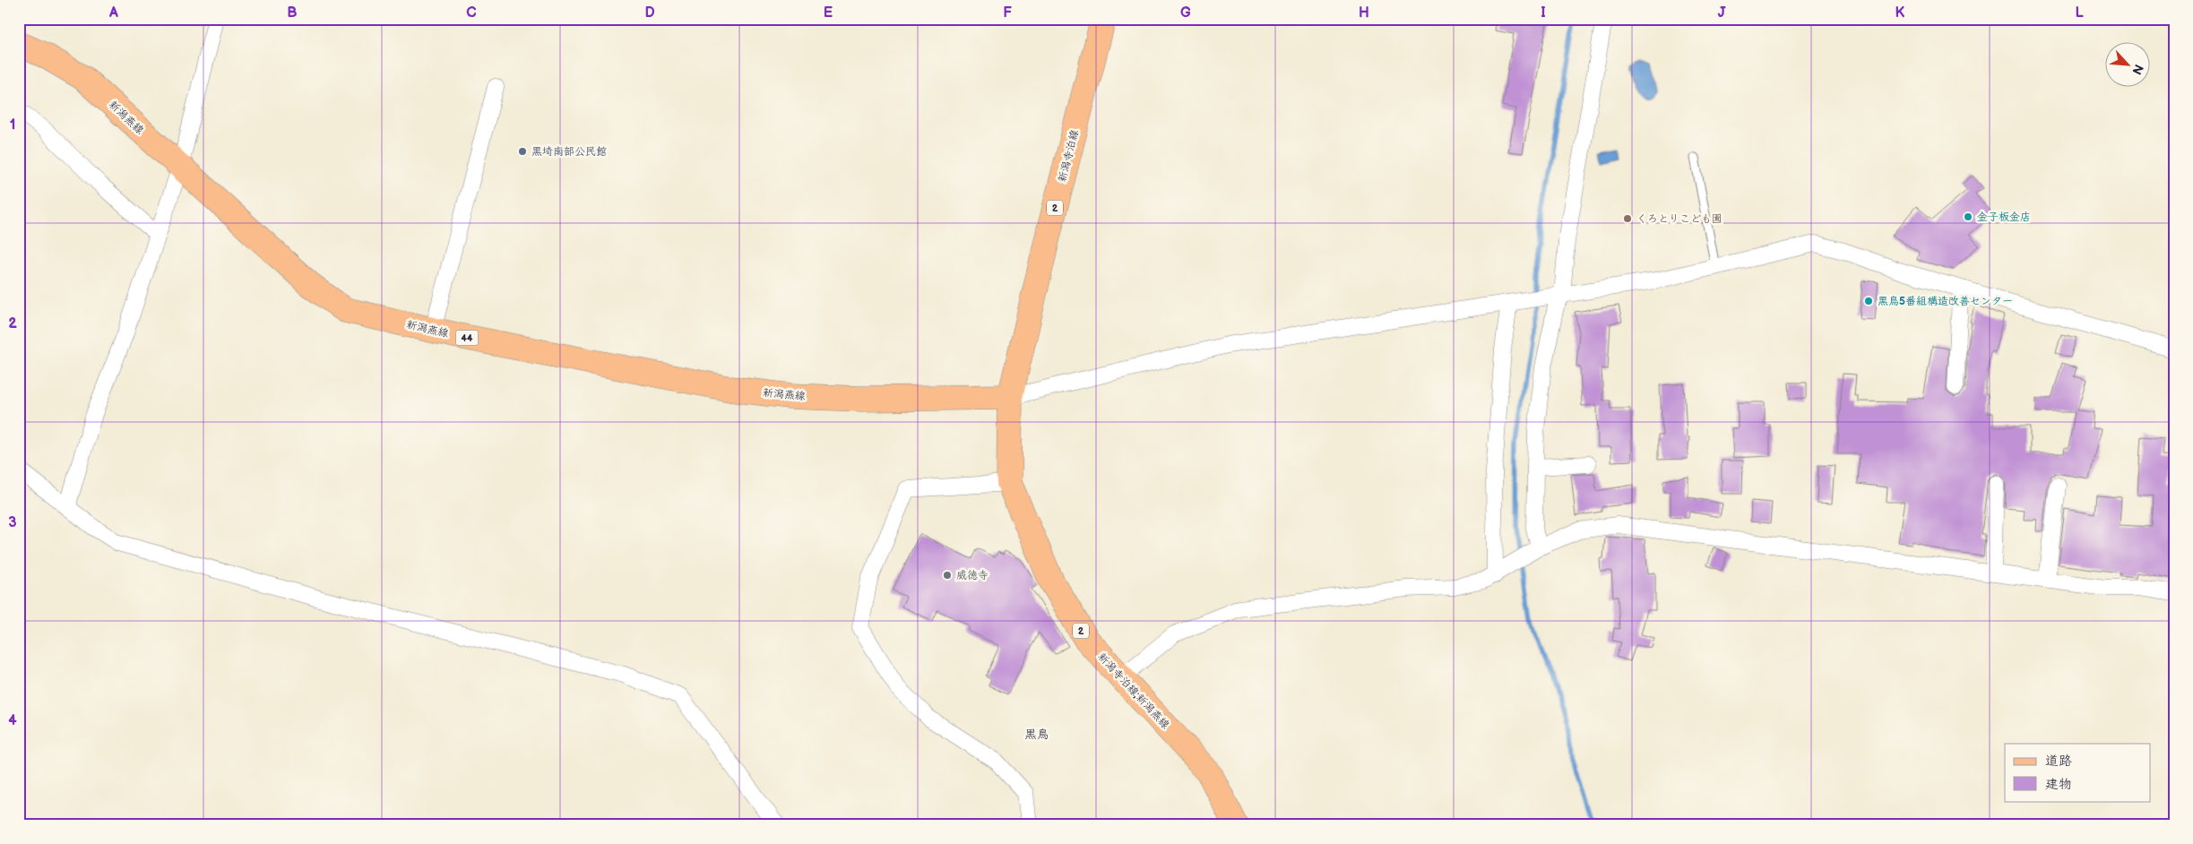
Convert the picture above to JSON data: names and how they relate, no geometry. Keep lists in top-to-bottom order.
{
  "streets": {
    "main road": [
      "新潟燕線",
      "新潟寺泊線",
      "2",
      "44",
      "新潟寺泊線;新潟燕線"
    ]
  },
  "crossings": [
    ["新潟燕線", "新潟寺泊線"],
    ["新潟燕線", "新潟寺泊線;新潟燕線"],
    ["新潟寺泊線", "新潟寺泊線;新潟燕線"]
  ],
  "districts": ["黒鳥"],
  "places": [
    "黒埼南部公民館",
    "金子板金店",
    "くろとりこども園",
    "黒鳥5番組構造改善センター",
    "威徳寺"
  ],
  "legend": ["道路", "建物"],
  "north": "bottom right",
  "grid": {
    "columns": [
      "A",
      "B",
      "C",
      "D",
      "E",
      "F",
      "G",
      "H",
      "I",
      "J",
      "K",
      "L"
    ],
    "rows": [
      "1",
      "2",
      "3",
      "4"
    ]
  }
}
